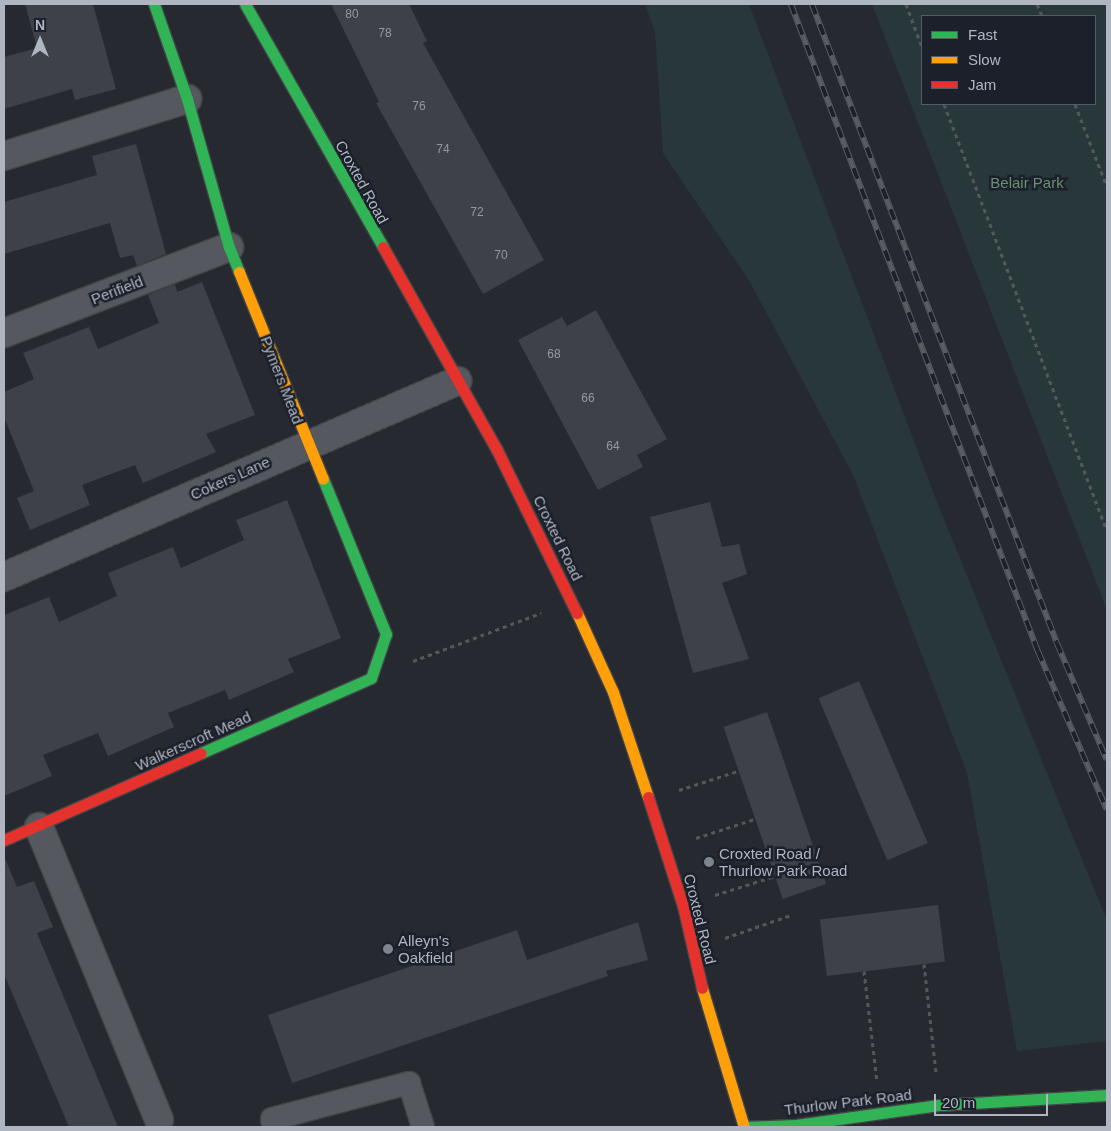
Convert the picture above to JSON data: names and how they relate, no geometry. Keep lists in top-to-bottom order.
{
  "streets": {
    "main road": [
      "Croxted Road",
      "Pymers Mead",
      "Walkerscroft Mead",
      "Thurlow Park Road"
    ],
    "street": ["Perifield", "Cokers Lane"]
  },
  "crossings": [
    ["Croxted Road", "Cokers Lane"],
    ["Croxted Road", "Thurlow Park Road"],
    ["Perifield", "Pymers Mead"],
    ["Pymers Mead", "Cokers Lane"],
    ["Pymers Mead", "Walkerscroft Mead"]
  ],
  "parks": ["Belair Park"],
  "places": ["Croxted Road / Thurlow Park Road", "Alleyn's Oakfield"],
  "house_numbers": [
    "80",
    "78",
    "76",
    "74",
    "72",
    "70",
    "68",
    "66",
    "64"
  ],
  "legend": ["Fast", "Slow", "Jam"],
  "scale_bar": "20 m",
  "north": "top"
}
